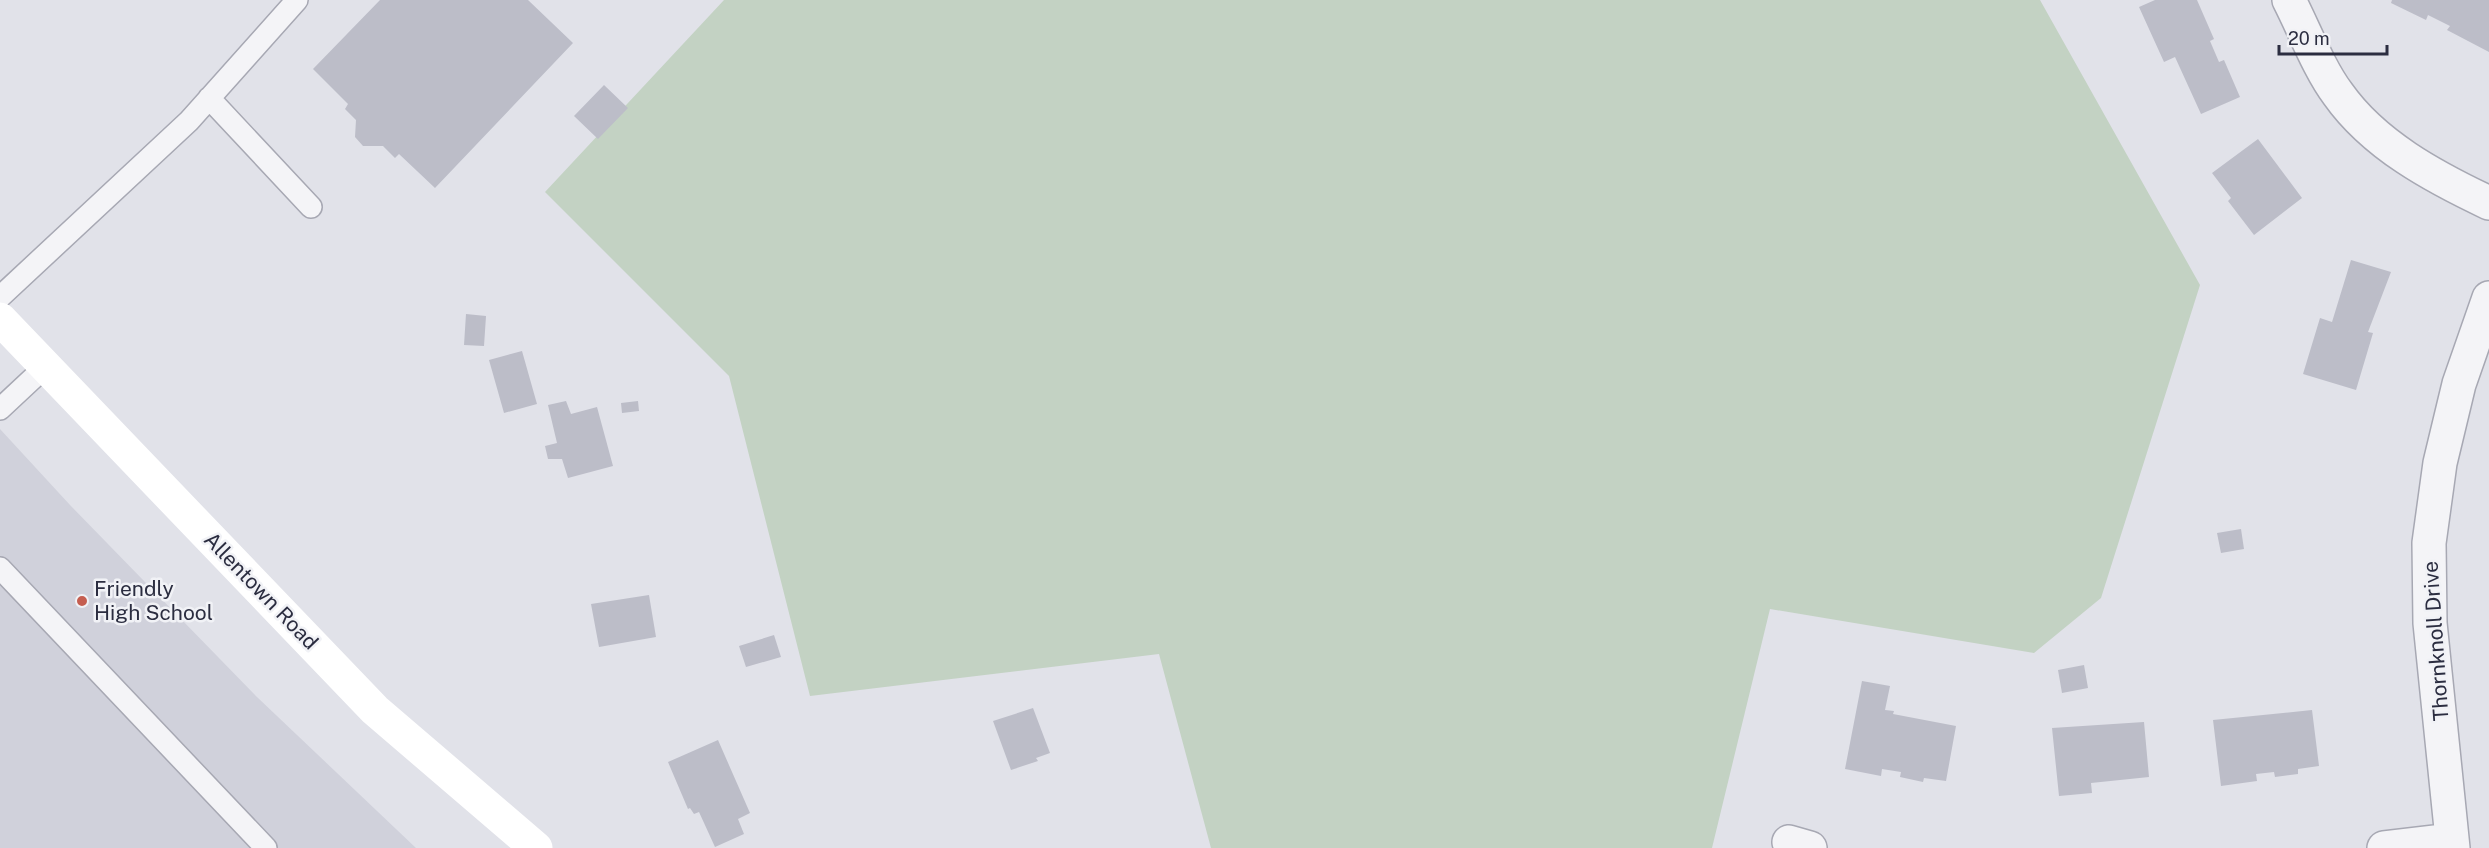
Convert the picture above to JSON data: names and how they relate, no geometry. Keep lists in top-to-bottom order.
{
  "streets": {
    "main road": ["Allentown Road"],
    "street": ["Thornknoll Drive"]
  },
  "places": ["Friendly High School"],
  "scale_bar": "20 m"
}
